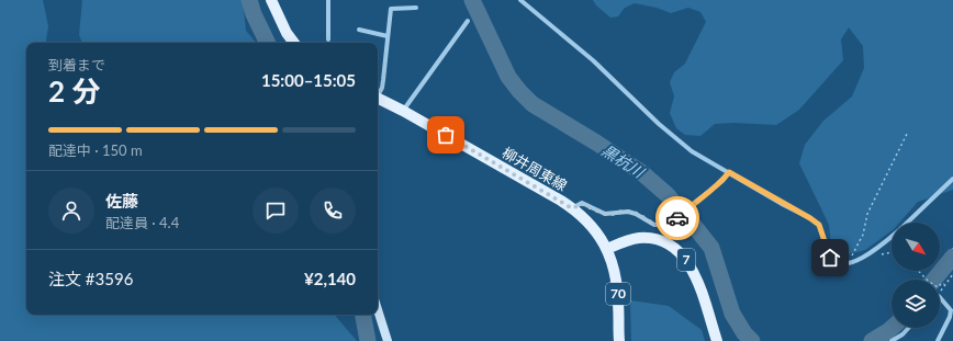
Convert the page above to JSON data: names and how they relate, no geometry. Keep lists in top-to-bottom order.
{
  "streets": {
    "main road": ["柳井周東線", "7", "70"]
  },
  "crossings": [
    ["柳井周東線", "7"],
    ["柳井周東線", "70"],
    ["7", "70"]
  ],
  "water": ["黒杭川"],
  "north": "bottom right",
  "page": {
    "heading": ["2 分", "到着まで", "15:00–15:05"],
    "panel": [
      "佐藤",
      "配達員 · 4.4",
      "注文 #3596",
      "¥2,140"
    ],
    "bar": "配達中 · 150 m"
  }
}
